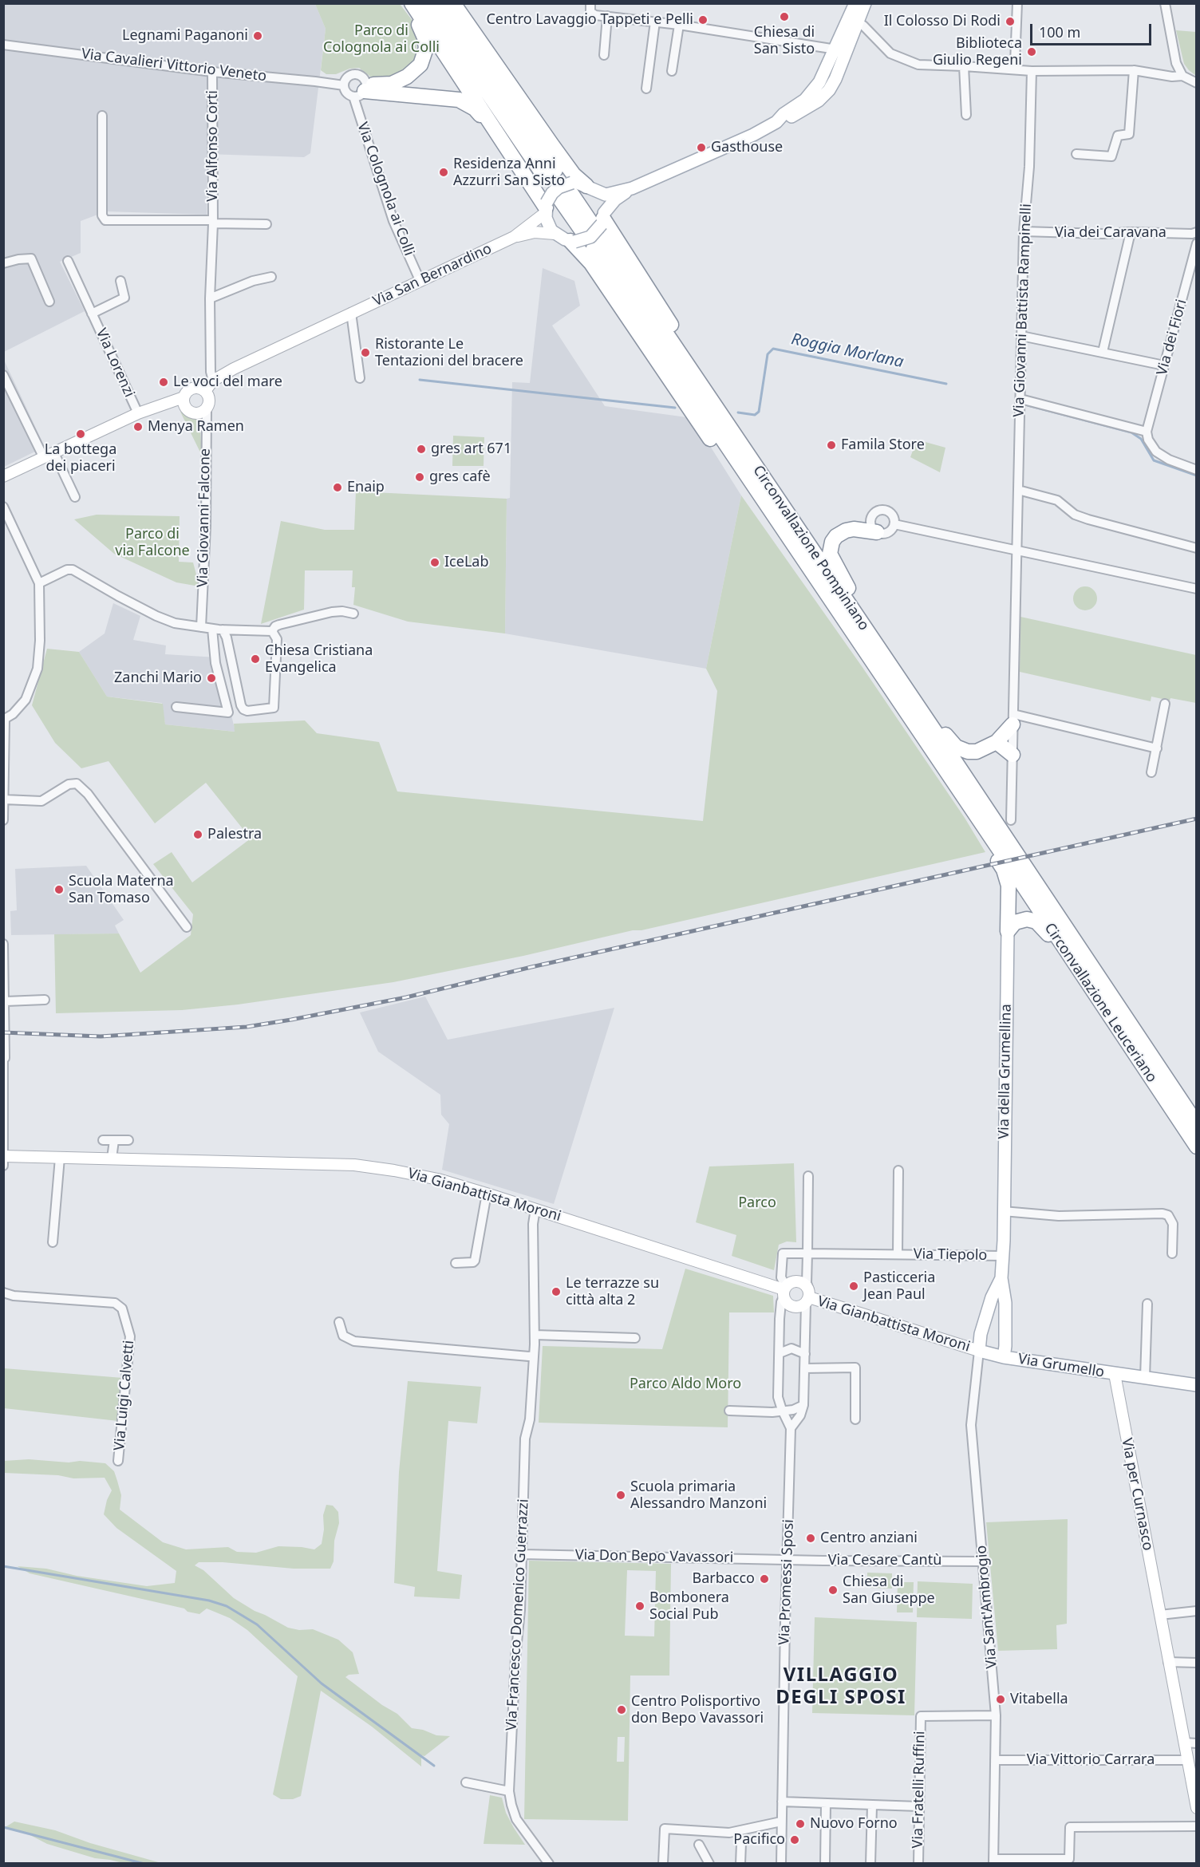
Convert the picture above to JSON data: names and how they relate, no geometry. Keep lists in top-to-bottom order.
{
  "streets": {
    "highway": ["Circonvallazione Pompiniano", "Circonvallazione Leuceriano"],
    "main road": [
      "Via San Bernardino",
      "Via della Grumellina",
      "Via Gianbattista Moroni",
      "Via Grumello",
      "Via per Curnasco"
    ],
    "street": [
      "Via Cavalieri Vittorio Veneto",
      "Via Alfonso Corti",
      "Via Colognola ai Colli",
      "Via dei Caravana",
      "Via Giovanni Battista Rampinelli",
      "Via dei Fiori",
      "Via Lorenzi",
      "Via Giovanni Falcone",
      "Via Tiepolo",
      "Via Luigi Calvetti",
      "Via Don Bepo Vavassori",
      "Via Cesare Cantù",
      "Via Promessi Sposi",
      "Via Sant'Ambrogio",
      "Via Francesco Domenico Guerrazzi",
      "Via Vittorio Carrara",
      "Via Fratelli Ruffini"
    ]
  },
  "crossings": [
    ["Via Cavalieri Vittorio Veneto", "Via Alfonso Corti"],
    ["Via Cavalieri Vittorio Veneto", "Via Colognola ai Colli"],
    ["Via Alfonso Corti", "Via San Bernardino"],
    ["Via Colognola ai Colli", "Via San Bernardino"],
    ["Via dei Caravana", "Via Giovanni Battista Rampinelli"],
    ["Via San Bernardino", "Via Giovanni Falcone"],
    ["Circonvallazione Pompiniano", "Circonvallazione Leuceriano"],
    ["Via della Grumellina", "Via Gianbattista Moroni"],
    ["Via della Grumellina", "Via Tiepolo"],
    ["Via della Grumellina", "Via Grumello"],
    ["Via della Grumellina", "Via Sant'Ambrogio"],
    ["Via Gianbattista Moroni", "Via Tiepolo"],
    ["Via Gianbattista Moroni", "Via Grumello"],
    ["Via Gianbattista Moroni", "Via Promessi Sposi"],
    ["Via Gianbattista Moroni", "Via Sant'Ambrogio"],
    ["Via Gianbattista Moroni", "Via Francesco Domenico Guerrazzi"],
    ["Via Tiepolo", "Via Promessi Sposi"],
    ["Via Grumello", "Via per Curnasco"],
    ["Via Grumello", "Via Sant'Ambrogio"],
    ["Via per Curnasco", "Via Vittorio Carrara"],
    ["Via Don Bepo Vavassori", "Via Cesare Cantù"],
    ["Via Don Bepo Vavassori", "Via Promessi Sposi"],
    ["Via Don Bepo Vavassori", "Via Francesco Domenico Guerrazzi"],
    ["Via Cesare Cantù", "Via Promessi Sposi"],
    ["Via Cesare Cantù", "Via Sant'Ambrogio"],
    ["Via Sant'Ambrogio", "Via Vittorio Carrara"],
    ["Via Sant'Ambrogio", "Via Fratelli Ruffini"]
  ],
  "districts": ["VILLAGGIO DEGLI SPOSI"],
  "water": ["Roggia Morlana"],
  "parks": [
    "Parco di Colognola ai Colli",
    "Parco di via Falcone",
    "Parco",
    "Parco Aldo Moro"
  ],
  "places": [
    "Chiesa di San Sisto",
    "Centro Lavaggio Tappeti e Pelli",
    "Il Colosso Di Rodi",
    "Legnami Paganoni",
    "Biblioteca Giulio Regeni",
    "Gasthouse",
    "Residenza Anni Azzurri San Sisto",
    "Ristorante Le Tentazioni del bracere",
    "Le voci del mare",
    "Menya Ramen",
    "La bottega dei piaceri",
    "Famila Store",
    "gres art 671",
    "gres cafè",
    "Enaip",
    "IceLab",
    "Chiesa Cristiana Evangelica",
    "Zanchi Mario",
    "Palestra",
    "Scuola Materna San Tomaso",
    "Pasticceria Jean Paul",
    "Le terrazze su città alta 2",
    "Scuola primaria Alessandro Manzoni",
    "Centro anziani",
    "Barbacco",
    "Chiesa di San Giuseppe",
    "Bombonera Social Pub",
    "Vitabella",
    "Centro Polisportivo don Bepo Vavassori",
    "Nuovo Forno",
    "Pacifico"
  ],
  "scale_bar": "100 m"
}
